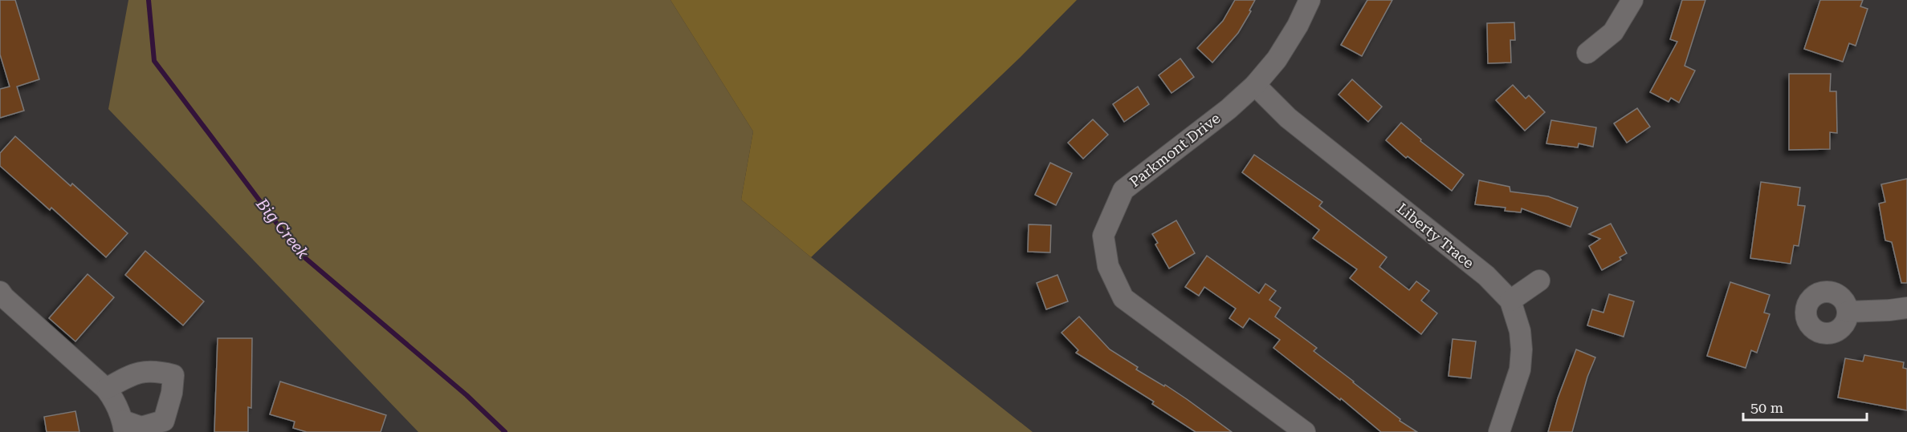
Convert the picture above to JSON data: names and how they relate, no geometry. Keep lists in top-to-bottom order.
{
  "streets": {
    "street": ["Parkmont Drive", "Liberty Trace"]
  },
  "crossings": [
    ["Parkmont Drive", "Liberty Trace"]
  ],
  "water": ["Big Creek"],
  "scale_bar": "50 m"
}
